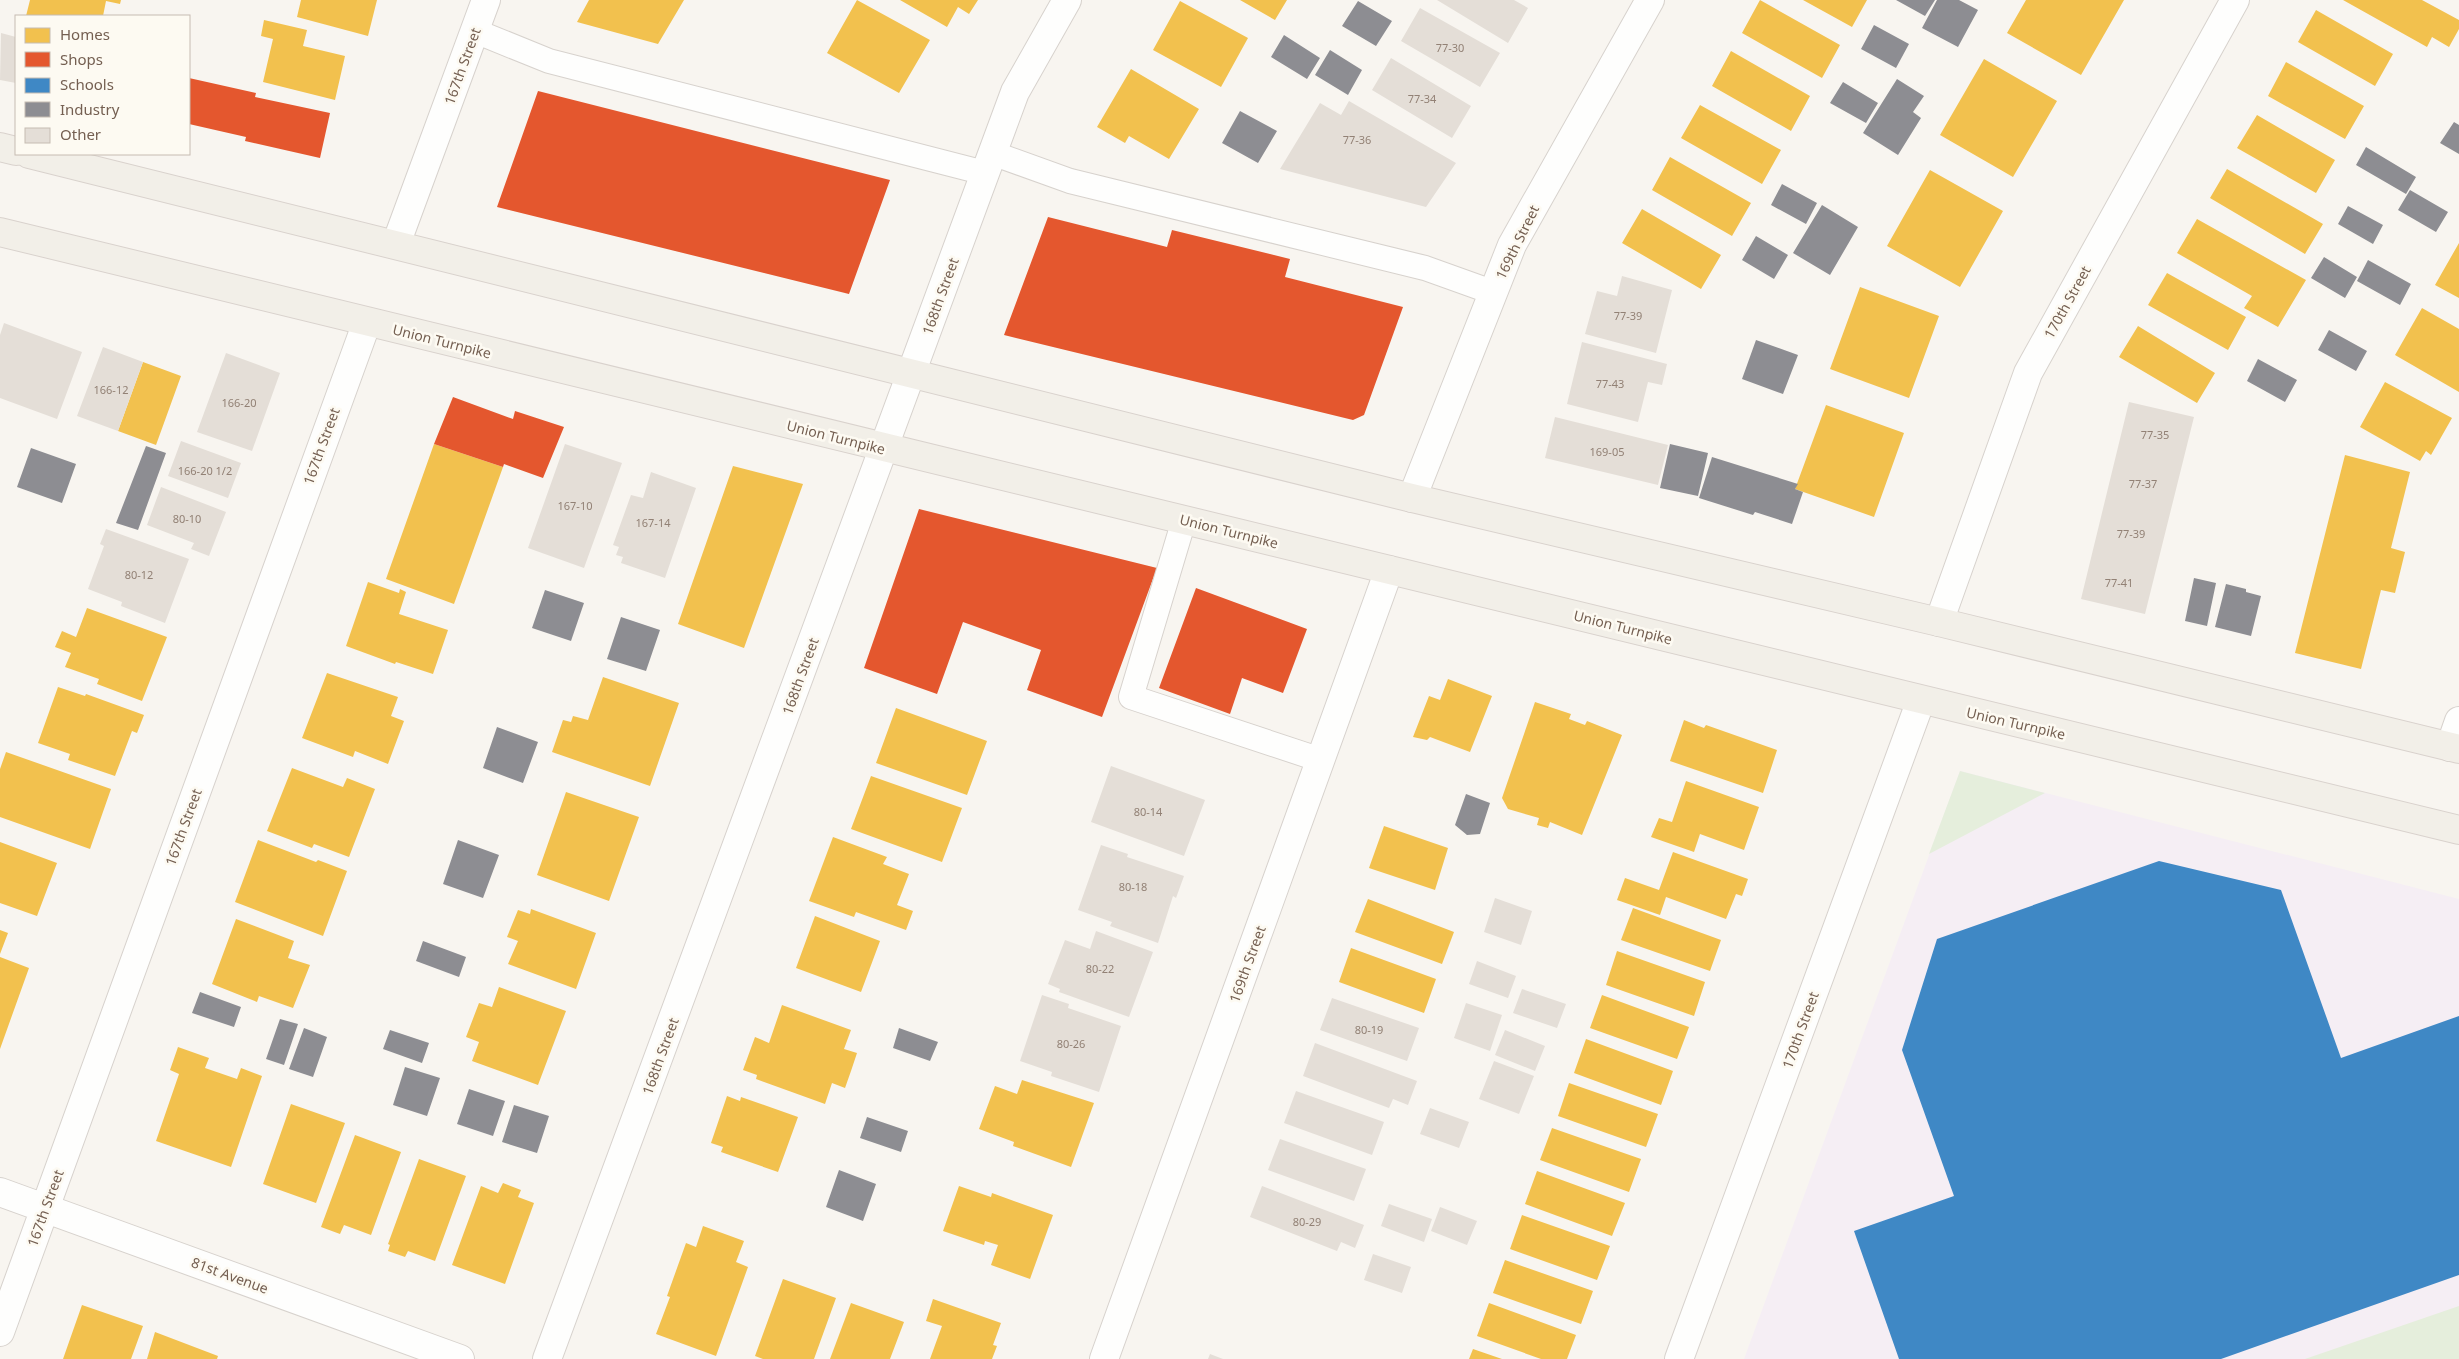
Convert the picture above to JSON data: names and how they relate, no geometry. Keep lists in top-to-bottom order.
{
  "streets": {
    "main road": ["Union Turnpike"],
    "street": [
      "167th Street",
      "169th Street",
      "168th Street",
      "170th Street",
      "81st Avenue"
    ]
  },
  "crossings": [
    ["167th Street", "Union Turnpike"],
    ["167th Street", "81st Avenue"],
    ["169th Street", "Union Turnpike"],
    ["168th Street", "Union Turnpike"],
    ["170th Street", "Union Turnpike"]
  ],
  "house_numbers": [
    "77-30",
    "77-34",
    "77-36",
    "77-39",
    "77-43",
    "166-12",
    "166-20",
    "77-35",
    "169-05",
    "166-20 1/2",
    "77-37",
    "167-10",
    "80-10",
    "167-14",
    "77-39",
    "80-12",
    "77-41",
    "80-14",
    "80-18",
    "80-22",
    "80-19",
    "80-26",
    "80-29"
  ],
  "legend": [
    "Homes",
    "Shops",
    "Schools",
    "Industry",
    "Other"
  ]
}
